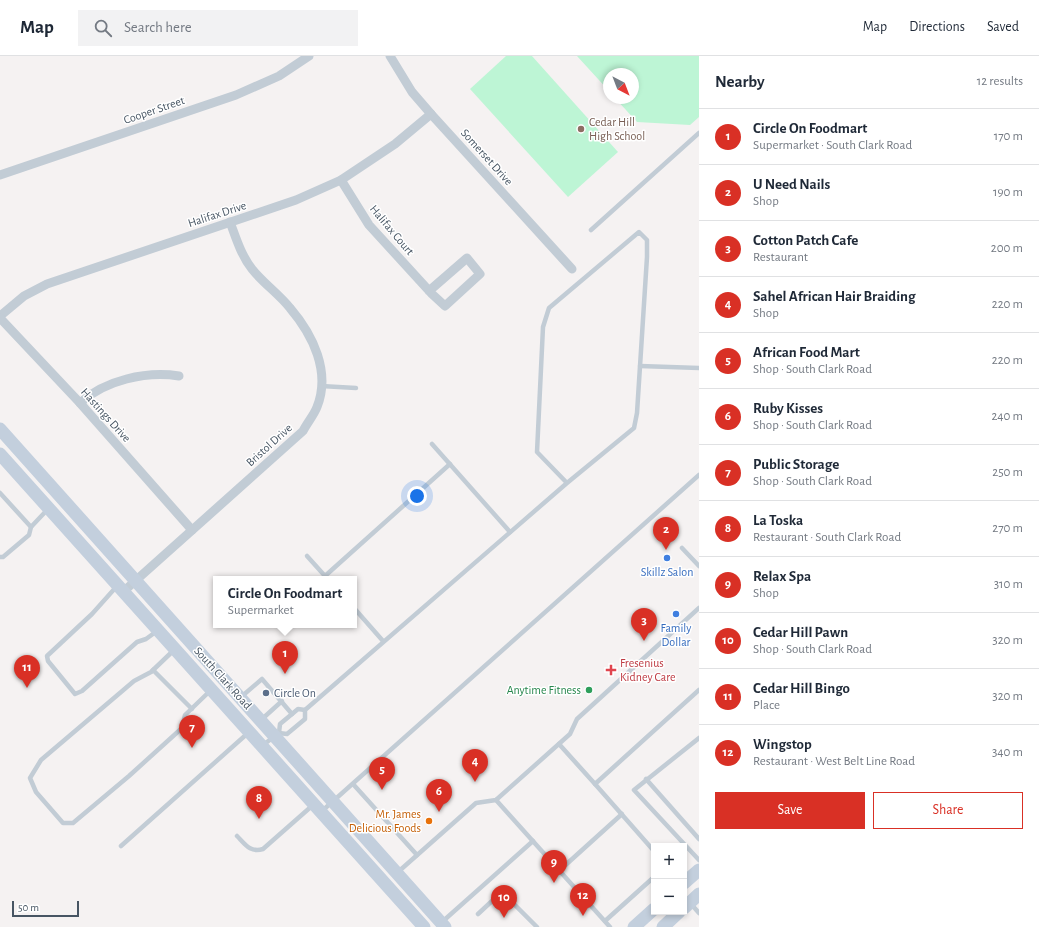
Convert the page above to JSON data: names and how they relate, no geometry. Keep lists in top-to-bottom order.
{
  "streets": {
    "main road": ["South Clark Road"],
    "street": [
      "Cooper Street",
      "Somerset Drive",
      "Halifax Drive",
      "Halifax Court",
      "Hastings Drive",
      "Bristol Drive"
    ]
  },
  "crossings": [
    ["Somerset Drive", "Halifax Drive"],
    ["Halifax Drive", "Halifax Court"],
    ["Halifax Drive", "Hastings Drive"],
    ["Halifax Drive", "Bristol Drive"],
    ["Hastings Drive", "Bristol Drive"],
    ["Bristol Drive", "South Clark Road"]
  ],
  "places": {
    "other": [
      "Cedar Hill High School",
      "Skillz Salon",
      "Family Dollar",
      "Anytime Fitness",
      "Circle On",
      "Mr. James Delicious Foods"
    ],
    "health": ["Fresenius Kidney Care"]
  },
  "scale_bar": "50 m",
  "north": "bottom right",
  "page": {
    "header": "Map",
    "search": "Search here",
    "nav": ["Map", "Directions", "Saved"],
    "heading": ["Nearby", "12 results"],
    "list": [
      {
        "mark": "1",
        "name": "Circle On Foodmart",
        "note": "Supermarket · South Clark Road",
        "value": "170 m"
      },
      {
        "mark": "2",
        "name": "U Need Nails",
        "note": "Shop",
        "value": "190 m"
      },
      {
        "mark": "3",
        "name": "Cotton Patch Cafe",
        "note": "Restaurant",
        "value": "200 m"
      },
      {
        "mark": "4",
        "name": "Sahel African Hair Braiding",
        "note": "Shop",
        "value": "220 m"
      },
      {
        "mark": "5",
        "name": "African Food Mart",
        "note": "Shop · South Clark Road",
        "value": "220 m"
      },
      {
        "mark": "6",
        "name": "Ruby Kisses",
        "note": "Shop · South Clark Road",
        "value": "240 m"
      },
      {
        "mark": "7",
        "name": "Public Storage",
        "note": "Shop · South Clark Road",
        "value": "250 m"
      },
      {
        "mark": "8",
        "name": "La Toska",
        "note": "Restaurant · South Clark Road",
        "value": "270 m"
      },
      {
        "mark": "9",
        "name": "Relax Spa",
        "note": "Shop",
        "value": "310 m"
      },
      {
        "mark": "10",
        "name": "Cedar Hill Pawn",
        "note": "Shop · South Clark Road",
        "value": "320 m"
      },
      {
        "mark": "11",
        "name": "Cedar Hill Bingo",
        "note": "Place",
        "value": "320 m"
      },
      {
        "mark": "12",
        "name": "Wingstop",
        "note": "Restaurant · West Belt Line Road",
        "value": "340 m"
      }
    ],
    "pins": [
      "2",
      "3",
      "1",
      "11",
      "7",
      "4",
      "5",
      "6",
      "8",
      "9",
      "12",
      "10"
    ],
    "popup": ["Circle On Foodmart", "Supermarket"],
    "buttons": ["Save", "Share"],
    "map_buttons": ["+", "−"],
    "scale": "50 m"
  }
}
